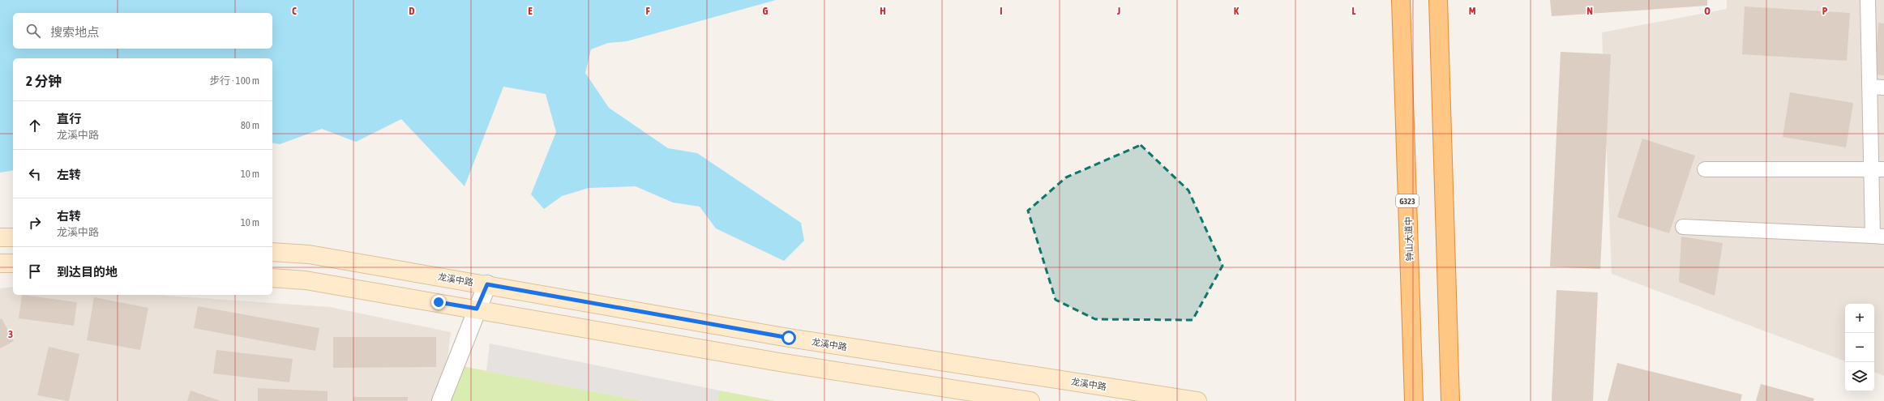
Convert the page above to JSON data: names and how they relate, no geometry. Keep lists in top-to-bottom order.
{
  "streets": {
    "highway": ["G323", "钟山大道中"],
    "main road": ["龙溪中路"]
  },
  "page": {
    "search": "搜索地点",
    "heading": ["2 分钟", "步行 · 100 m"],
    "list": [
      ["直行", "龙溪中路", "80 m"],
      ["左转", "10 m"],
      ["右转", "龙溪中路", "10 m"],
      "到达目的地"
    ],
    "map_buttons": ["+", "−"]
  },
  "grid": {
    "columns": [
      "C",
      "D",
      "E",
      "F",
      "G",
      "H",
      "I",
      "J",
      "K",
      "L",
      "M",
      "N",
      "O",
      "P"
    ],
    "rows": ["3"]
  }
}
